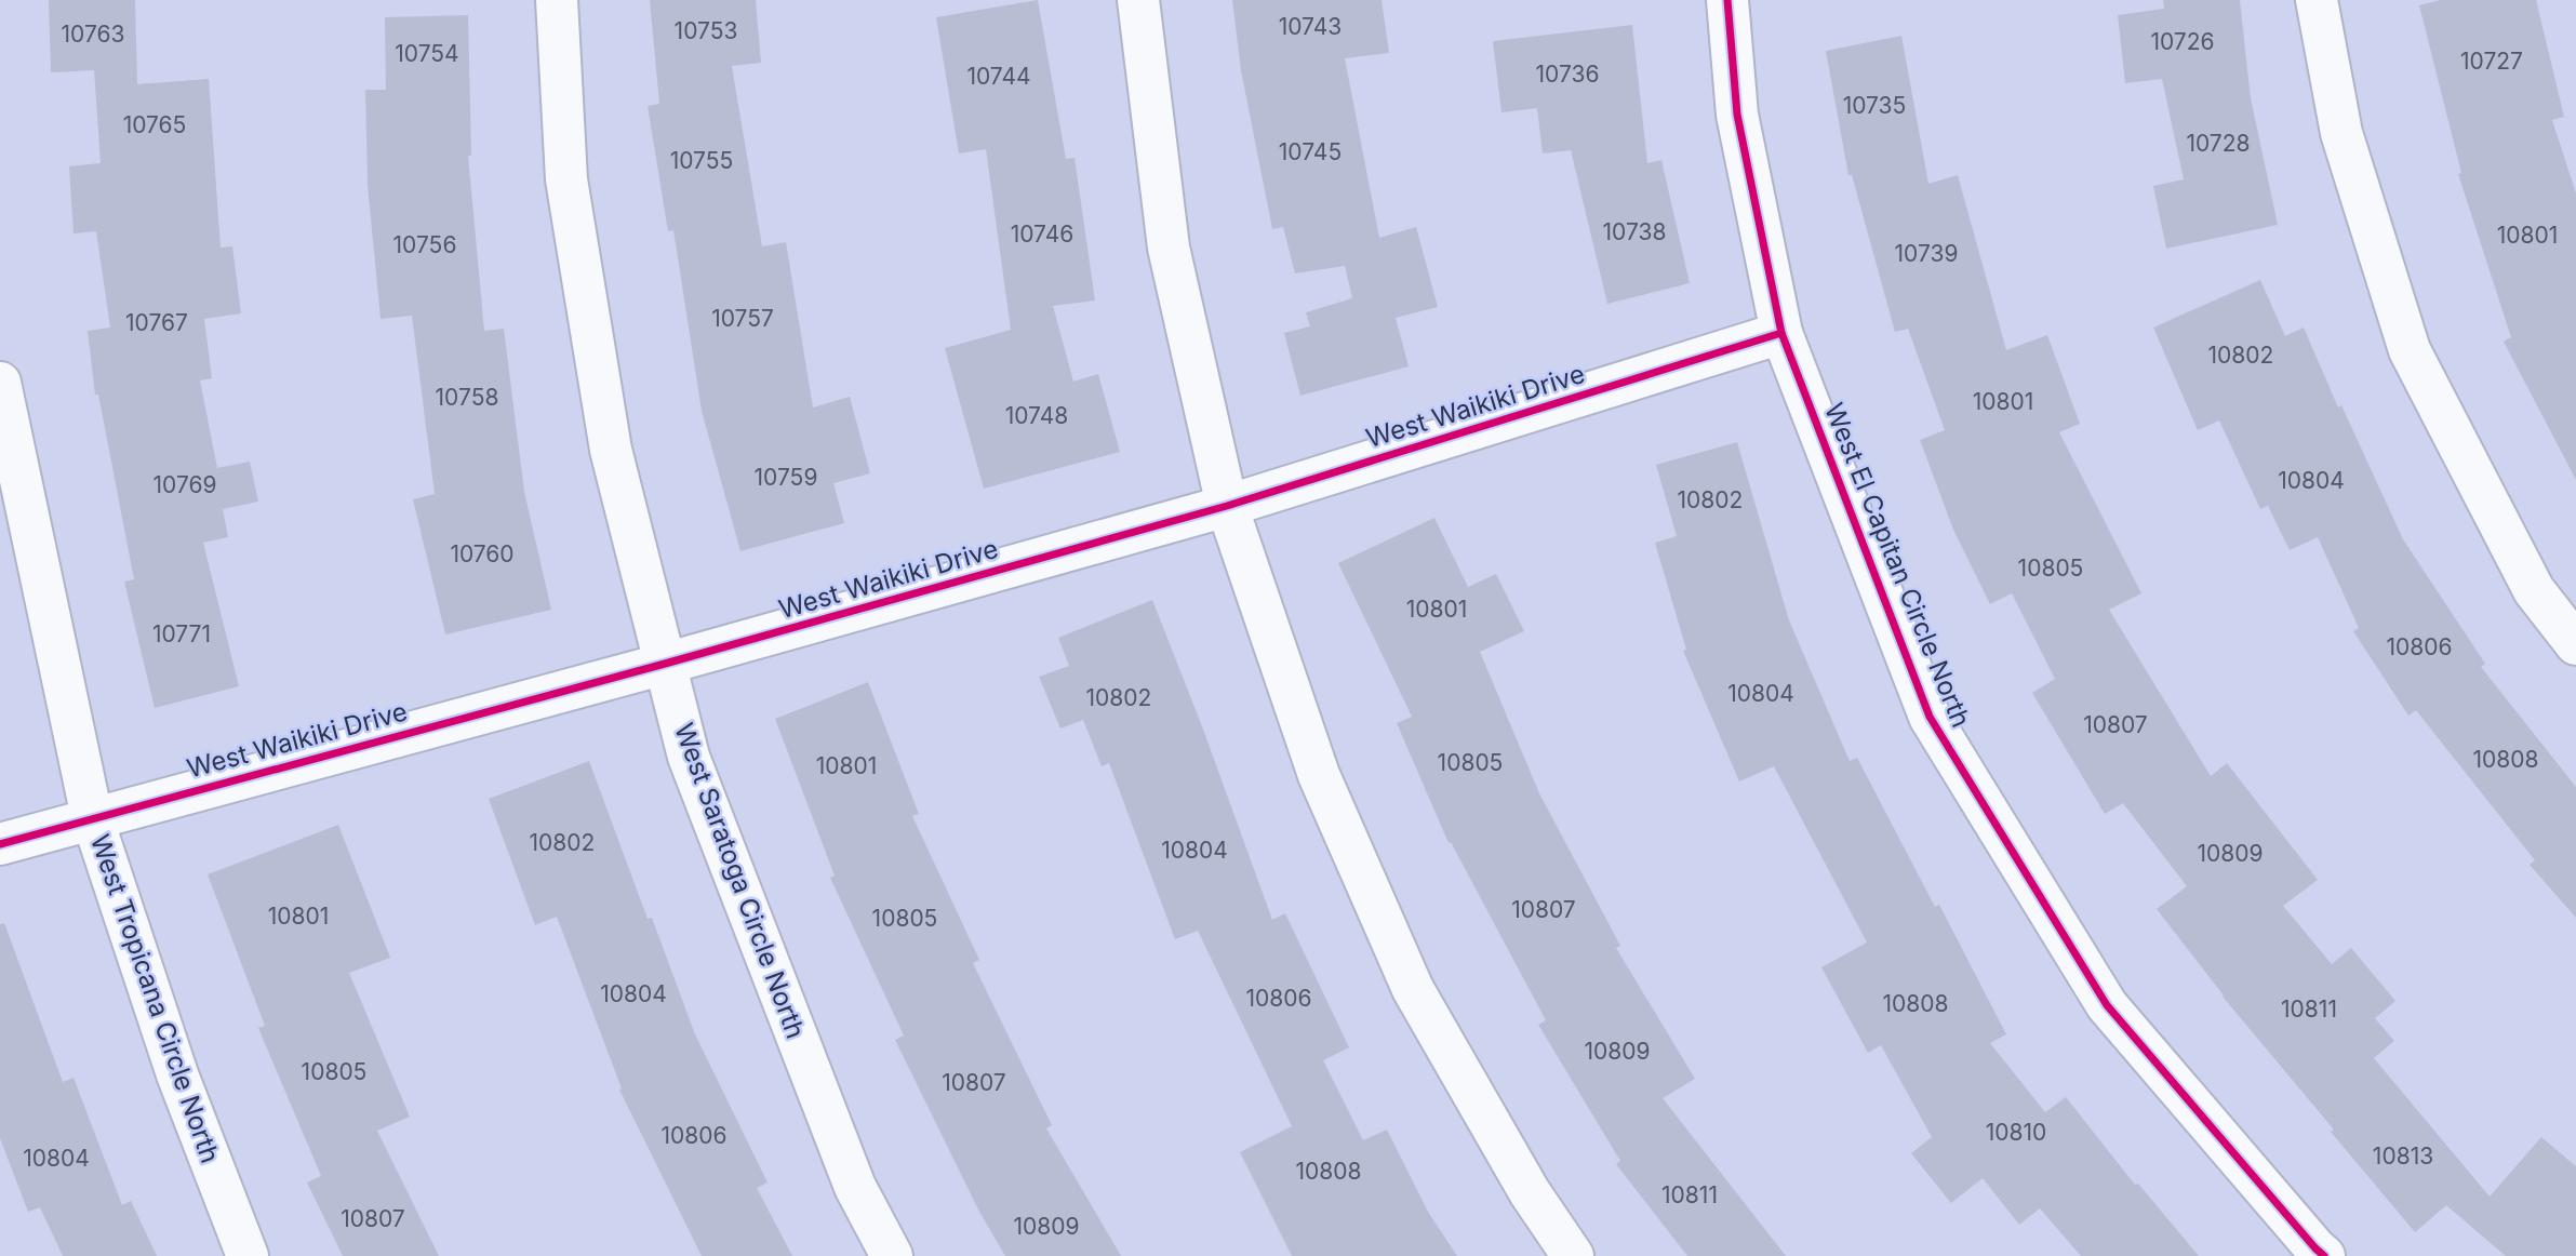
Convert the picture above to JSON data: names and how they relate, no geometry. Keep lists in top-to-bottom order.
{
  "streets": {
    "street": [
      "West Waikiki Drive",
      "West El Capitan Circle North",
      "West Saratoga Circle North",
      "West Tropicana Circle North"
    ]
  },
  "crossings": [
    ["West Waikiki Drive", "West El Capitan Circle North"],
    ["West Waikiki Drive", "West Saratoga Circle North"],
    ["West Waikiki Drive", "West Tropicana Circle North"]
  ],
  "house_numbers": [
    "10743",
    "10753",
    "10763",
    "10726",
    "10754",
    "10727",
    "10736",
    "10744",
    "10735",
    "10765",
    "10728",
    "10745",
    "10755",
    "10738",
    "10746",
    "10801",
    "10756",
    "10739",
    "10757",
    "10767",
    "10802",
    "10758",
    "10801",
    "10748",
    "10759",
    "10804",
    "10769",
    "10802",
    "10760",
    "10805",
    "10801",
    "10771",
    "10806",
    "10804",
    "10802",
    "10807",
    "10808",
    "10805",
    "10801",
    "10802",
    "10804",
    "10809",
    "10807",
    "10801",
    "10805",
    "10804",
    "10806",
    "10808",
    "10811",
    "10809",
    "10805",
    "10807",
    "10810",
    "10806",
    "10813",
    "10804",
    "10808",
    "10811",
    "10807",
    "10809"
  ]
}
